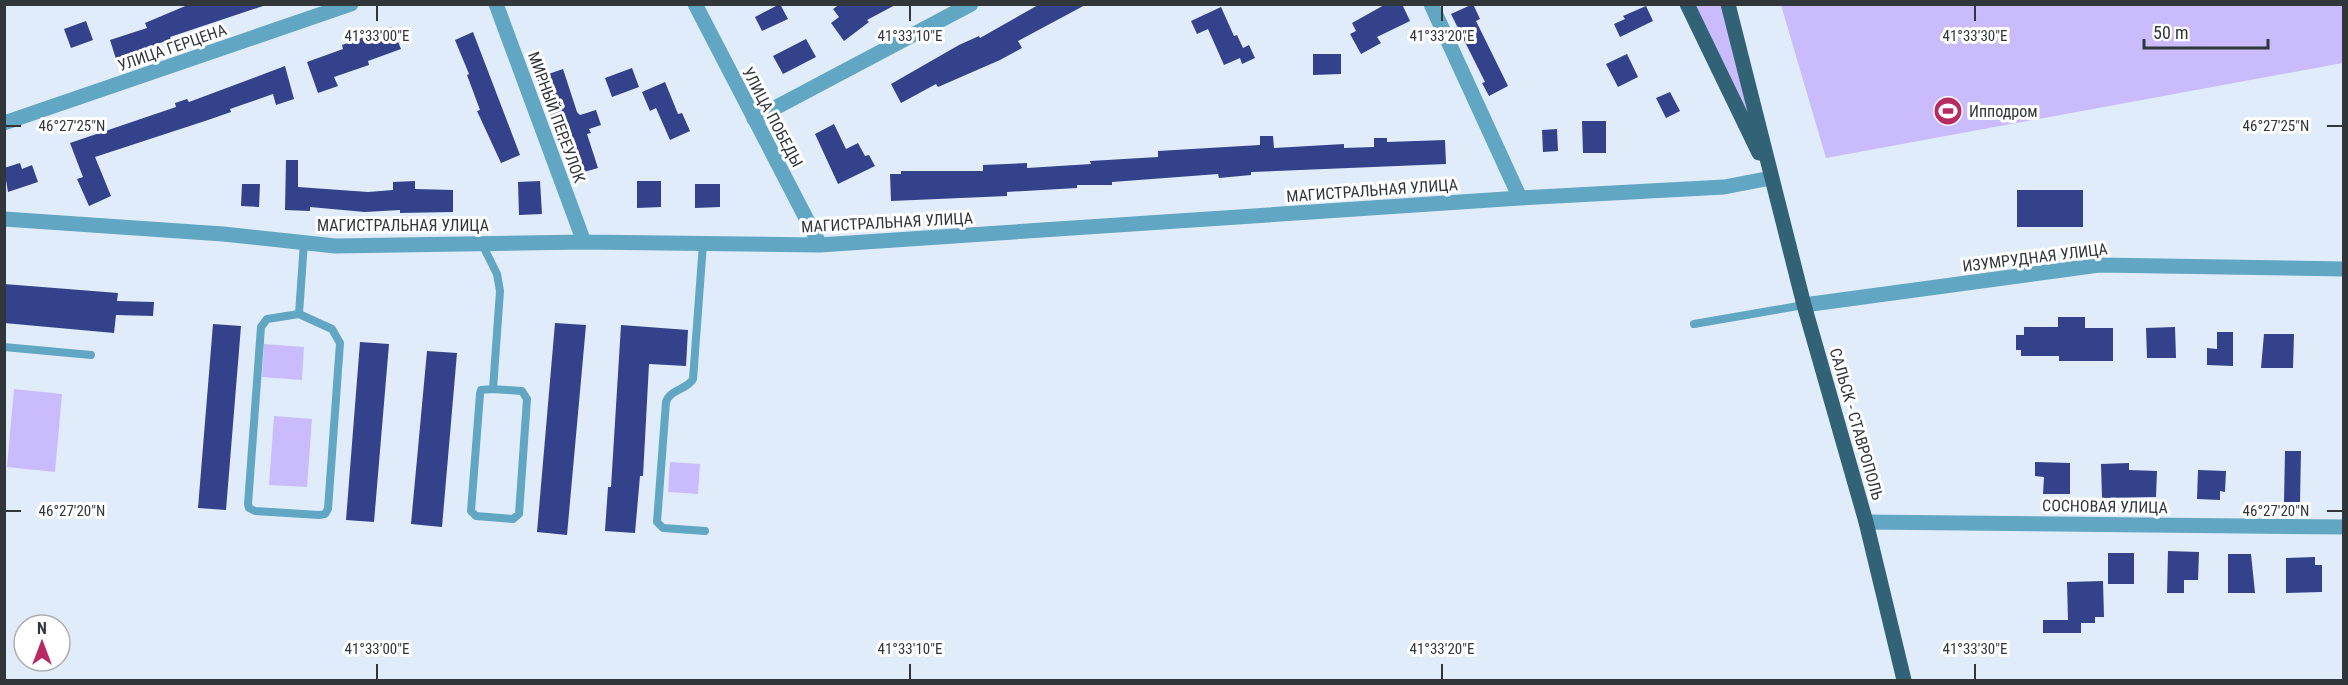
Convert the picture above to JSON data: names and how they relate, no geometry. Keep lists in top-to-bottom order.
{
  "streets": {
    "main road": ["САЛЬСК - СТАВРОПОЛЬ"],
    "street": [
      "УЛИЦА ГЕРЦЕНА",
      "МИРНЫЙ ПЕРЕУЛОК",
      "УЛИЦА ПОБЕДЫ",
      "МАГИСТРАЛЬНАЯ УЛИЦА",
      "ИЗУМРУДНАЯ УЛИЦА",
      "СОСНОВАЯ УЛИЦА"
    ]
  },
  "crossings": [
    ["МИРНЫЙ ПЕРЕУЛОК", "МАГИСТРАЛЬНАЯ УЛИЦА"],
    ["УЛИЦА ПОБЕДЫ", "МАГИСТРАЛЬНАЯ УЛИЦА"],
    ["МАГИСТРАЛЬНАЯ УЛИЦА", "САЛЬСК - СТАВРОПОЛЬ"],
    ["ИЗУМРУДНАЯ УЛИЦА", "САЛЬСК - СТАВРОПОЛЬ"],
    ["САЛЬСК - СТАВРОПОЛЬ", "СОСНОВАЯ УЛИЦА"]
  ],
  "places": {
    "sports": ["Ипподром"]
  },
  "scale_bar": "50 m",
  "north": "top",
  "coordinates": [
    "41°33'00\"E",
    "41°33'10\"E",
    "41°33'20\"E",
    "41°33'30\"E",
    "46°27'25\"N",
    "46°27'20\"N"
  ]
}
